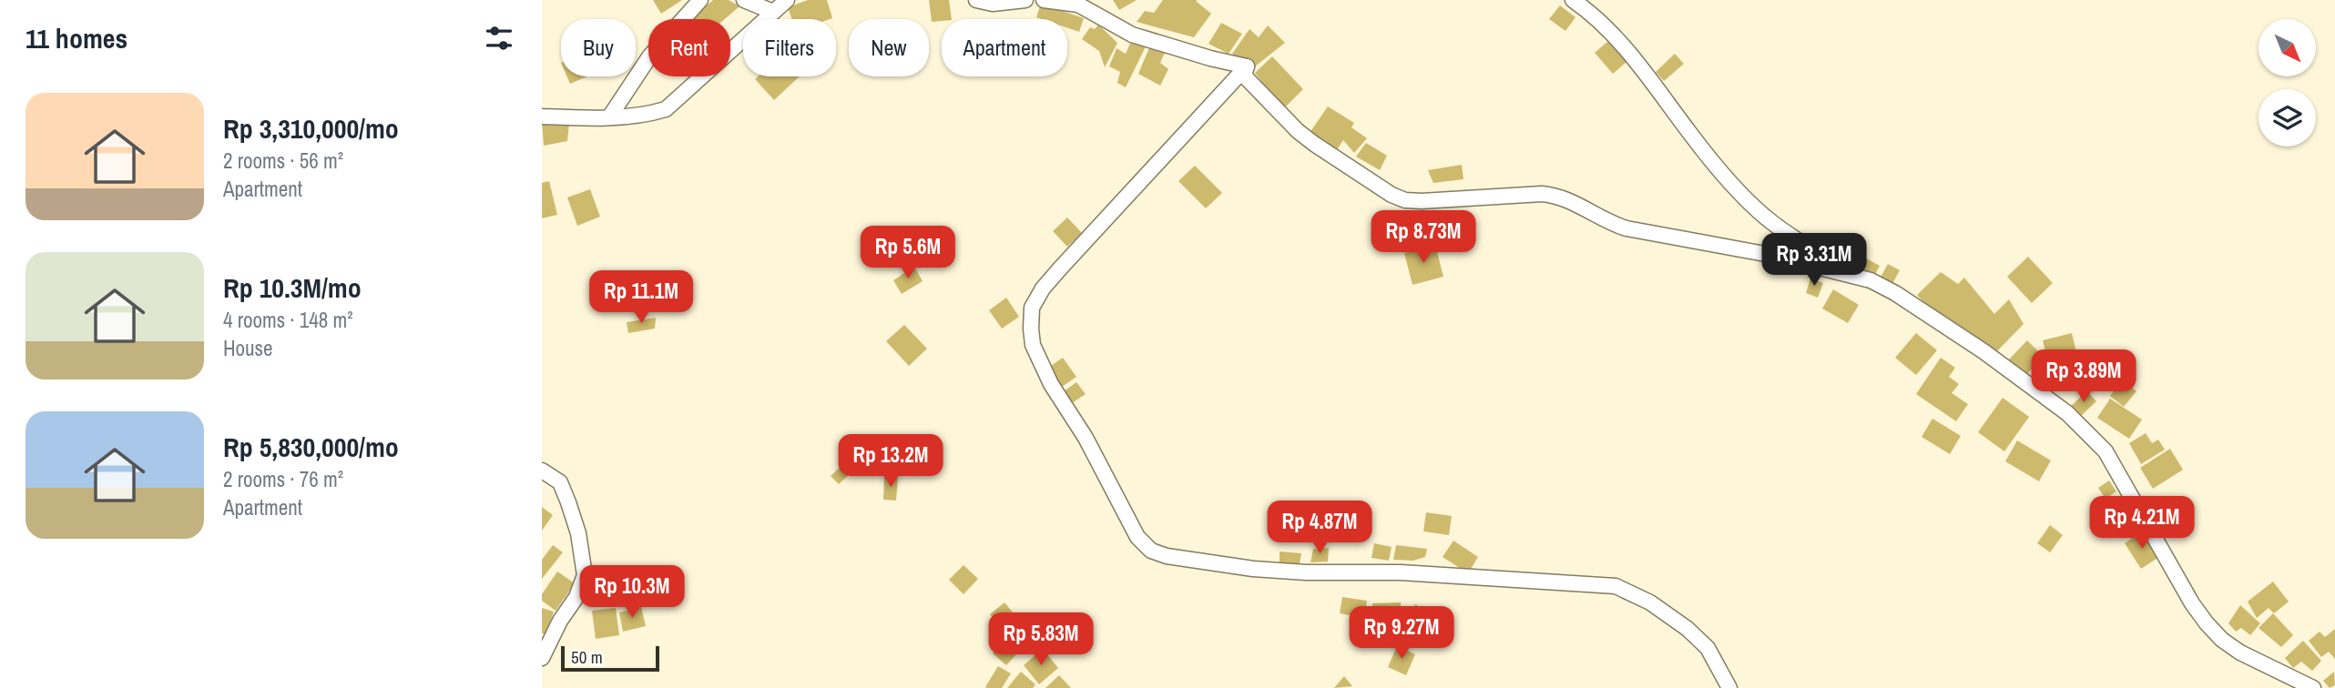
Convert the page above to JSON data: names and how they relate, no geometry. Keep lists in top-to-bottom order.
{
  "scale_bar": "50 m",
  "north": "bottom right",
  "page": {
    "heading": "11 homes",
    "chip": [
      "Buy",
      "Rent",
      "Filters",
      "New",
      "Apartment"
    ],
    "list": [
      {
        "name": "Rp 3,310,000/mo",
        "note": "2 rooms · 56 m² · Apartment"
      },
      {
        "name": "Rp 10.3M/mo",
        "note": "4 rooms · 148 m² · House"
      },
      {
        "name": "Rp 5,830,000/mo",
        "note": "2 rooms · 76 m² · Apartment"
      }
    ],
    "price": [
      "Rp 8.73M",
      "Rp 5.6M",
      "Rp 3.31M",
      "Rp 11.1M",
      "Rp 3.89M",
      "Rp 13.2M",
      "Rp 4.21M",
      "Rp 4.87M",
      "Rp 10.3M",
      "Rp 9.27M",
      "Rp 5.83M"
    ],
    "scale": "50 m"
  }
}
